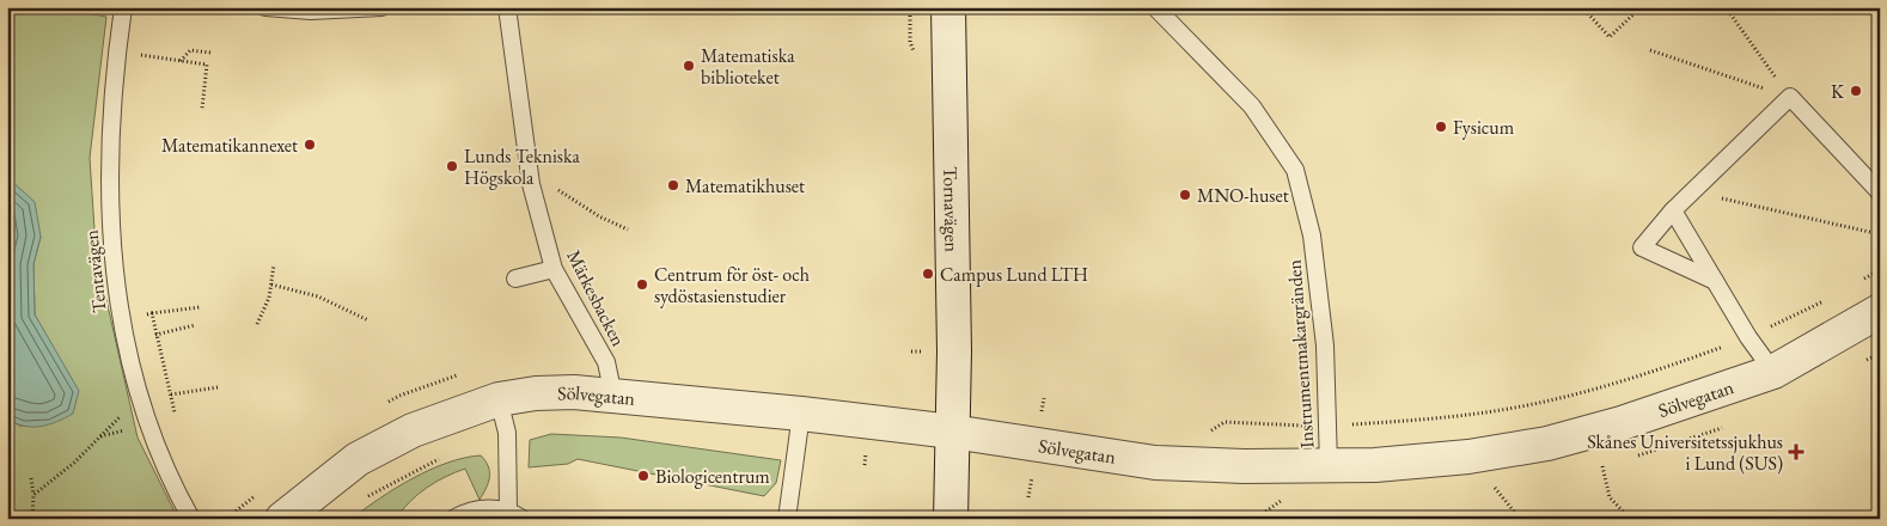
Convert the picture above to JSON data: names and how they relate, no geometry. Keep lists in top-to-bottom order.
{
  "streets": {
    "street": ["Tornavägen", "Sölvegatan"],
    "lane": ["Tentavägen", "Märkesbacken", "Instrumentmakargränden"]
  },
  "crossings": [
    ["Tornavägen", "Sölvegatan"],
    ["Märkesbacken", "Sölvegatan"],
    ["Instrumentmakargränden", "Sölvegatan"]
  ],
  "places": {
    "other": [
      "Matematiska biblioteket",
      "K",
      "Fysicum",
      "Matematikannexet",
      "Lunds Tekniska Högskola",
      "Matematikhuset",
      "MNO-huset",
      "Campus Lund LTH",
      "Centrum för öst- och sydöstasienstudier",
      "Biologicentrum"
    ],
    "health": ["Skånes Universitetssjukhus i Lund (SUS)"]
  }
}
